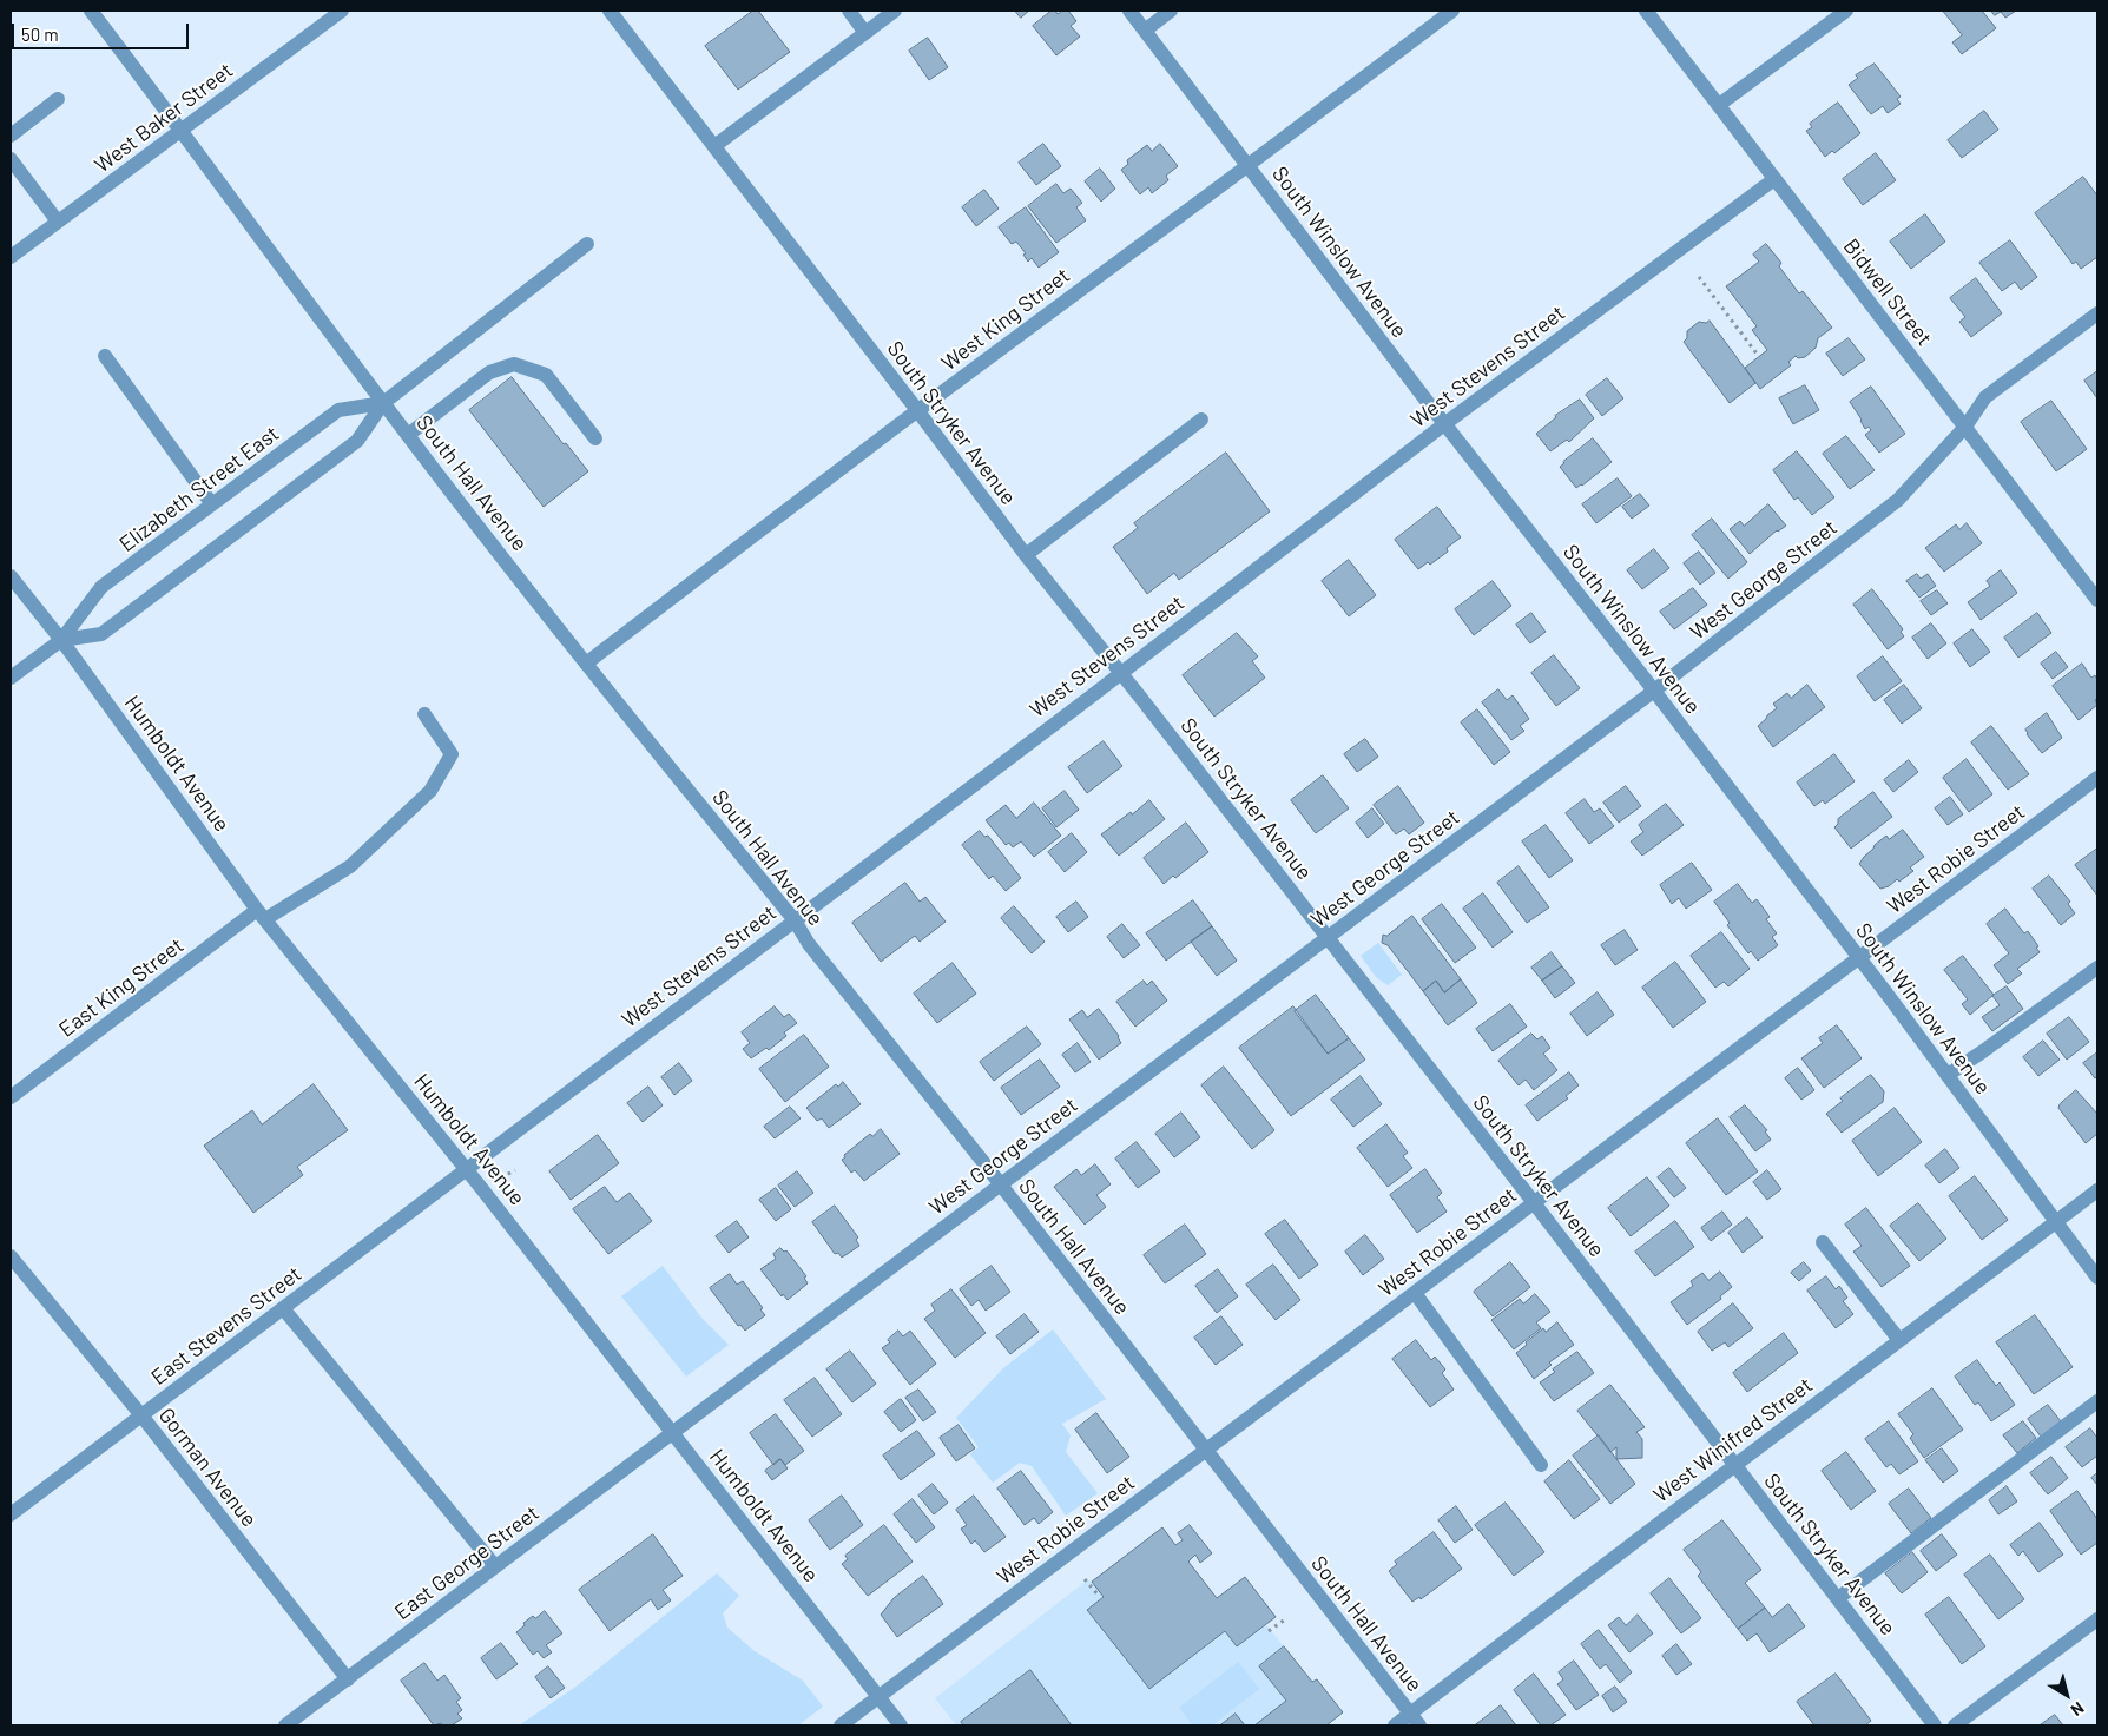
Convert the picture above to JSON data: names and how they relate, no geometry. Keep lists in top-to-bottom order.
{
  "streets": {
    "street": [
      "West Baker Street",
      "South Winslow Avenue",
      "Bidwell Street",
      "West King Street",
      "West Stevens Street",
      "South Stryker Avenue",
      "South Hall Avenue",
      "Elizabeth Street East",
      "West George Street",
      "Humboldt Avenue",
      "West Robie Street",
      "East King Street",
      "East Stevens Street",
      "West Winifred Street",
      "Gorman Avenue",
      "East George Street"
    ]
  },
  "crossings": [
    ["West Baker Street", "South Hall Avenue"],
    ["South Winslow Avenue", "West King Street"],
    ["South Winslow Avenue", "West Stevens Street"],
    ["South Winslow Avenue", "West George Street"],
    ["South Winslow Avenue", "West Robie Street"],
    ["South Winslow Avenue", "West Winifred Street"],
    ["Bidwell Street", "West Stevens Street"],
    ["Bidwell Street", "West George Street"],
    ["West King Street", "South Stryker Avenue"],
    ["West King Street", "South Hall Avenue"],
    ["West Stevens Street", "South Stryker Avenue"],
    ["West Stevens Street", "South Hall Avenue"],
    ["West Stevens Street", "Humboldt Avenue"],
    ["West Stevens Street", "East Stevens Street"],
    ["South Stryker Avenue", "West George Street"],
    ["South Stryker Avenue", "West Robie Street"],
    ["South Stryker Avenue", "West Winifred Street"],
    ["South Hall Avenue", "Elizabeth Street East"],
    ["South Hall Avenue", "West George Street"],
    ["South Hall Avenue", "West Robie Street"],
    ["South Hall Avenue", "West Winifred Street"],
    ["Elizabeth Street East", "Humboldt Avenue"],
    ["West George Street", "Humboldt Avenue"],
    ["West George Street", "East George Street"],
    ["Humboldt Avenue", "West Robie Street"],
    ["Humboldt Avenue", "East King Street"],
    ["Humboldt Avenue", "East Stevens Street"],
    ["Humboldt Avenue", "East George Street"],
    ["East Stevens Street", "Gorman Avenue"],
    ["Gorman Avenue", "East George Street"]
  ],
  "scale_bar": "50 m",
  "north": "bottom right"
}
